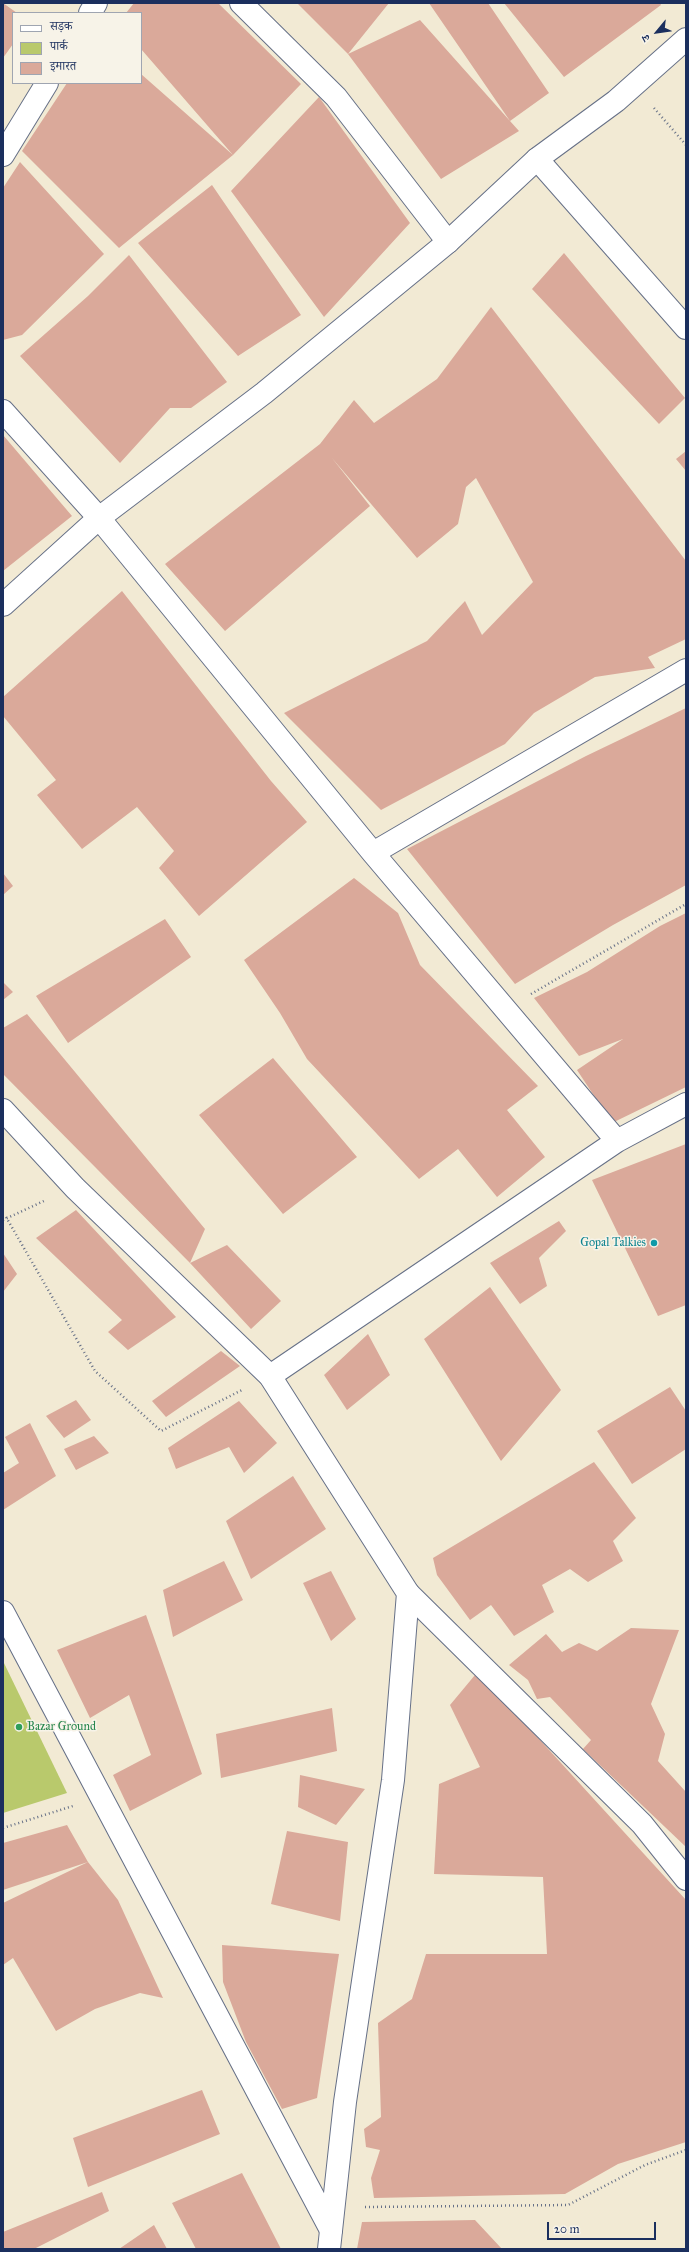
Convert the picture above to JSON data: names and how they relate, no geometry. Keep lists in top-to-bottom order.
{
  "places": ["Gopal Talkies", "Bazar Ground"],
  "legend": ["सड़क", "पार्क", "इमारत"],
  "scale_bar": "20 m",
  "north": "bottom left"
}
